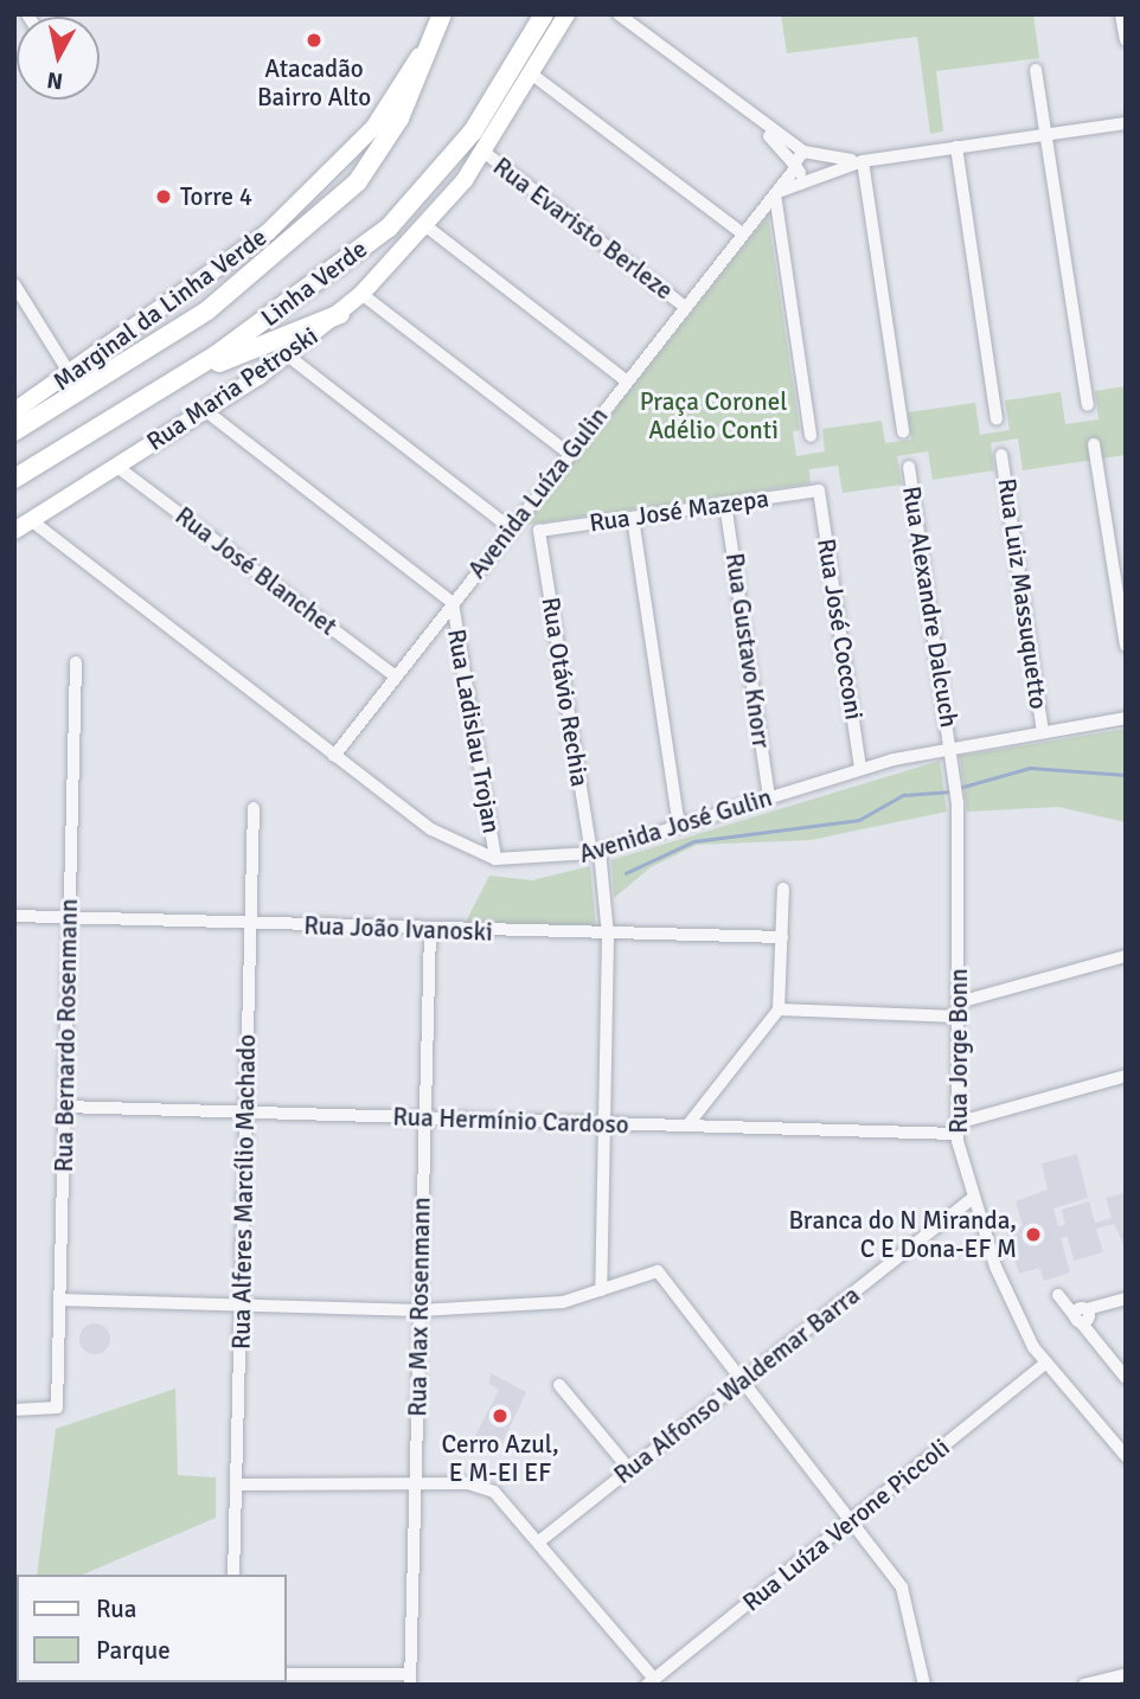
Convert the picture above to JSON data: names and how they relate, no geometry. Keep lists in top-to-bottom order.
{
  "streets": {
    "highway": ["Linha Verde"],
    "main road": ["Marginal da Linha Verde", "Rua Maria Petroski"],
    "street": [
      "Rua Evaristo Berleze",
      "Avenida Luíza Gulin",
      "Rua José Mazepa",
      "Rua José Blanchet",
      "Rua Luiz Massuquetto",
      "Rua Alexandre Dalcuch",
      "Rua José Cocconi",
      "Rua Gustavo Knorr",
      "Rua Otávio Rechia",
      "Rua Ladislau Trojan",
      "Avenida José Gulin",
      "Rua João Ivanoski",
      "Rua Bernardo Rosenmann",
      "Rua Jorge Bonn",
      "Rua Hermínio Cardoso",
      "Rua Alferes Marcílio Machado",
      "Rua Max Rosenmann",
      "Rua Alfonso Waldemar Barra",
      "Rua Luíza Verone Piccoli"
    ]
  },
  "crossings": [
    ["Rua Evaristo Berleze", "Rua Maria Petroski"],
    ["Rua Evaristo Berleze", "Avenida Luíza Gulin"],
    ["Linha Verde", "Marginal da Linha Verde"],
    ["Rua Maria Petroski", "Rua José Blanchet"],
    ["Rua Maria Petroski", "Avenida José Gulin"],
    ["Avenida Luíza Gulin", "Rua José Blanchet"],
    ["Avenida Luíza Gulin", "Rua Ladislau Trojan"],
    ["Avenida Luíza Gulin", "Avenida José Gulin"],
    ["Rua José Mazepa", "Rua José Cocconi"],
    ["Rua José Mazepa", "Rua Gustavo Knorr"],
    ["Rua José Mazepa", "Rua Otávio Rechia"],
    ["Rua Luiz Massuquetto", "Avenida José Gulin"],
    ["Rua Alexandre Dalcuch", "Avenida José Gulin"],
    ["Rua Alexandre Dalcuch", "Rua Jorge Bonn"],
    ["Rua José Cocconi", "Avenida José Gulin"],
    ["Rua Gustavo Knorr", "Avenida José Gulin"],
    ["Rua Otávio Rechia", "Avenida José Gulin"],
    ["Rua Otávio Rechia", "Rua João Ivanoski"],
    ["Rua Otávio Rechia", "Rua Hermínio Cardoso"],
    ["Rua Ladislau Trojan", "Avenida José Gulin"],
    ["Avenida José Gulin", "Rua Jorge Bonn"],
    ["Rua João Ivanoski", "Rua Bernardo Rosenmann"],
    ["Rua João Ivanoski", "Rua Alferes Marcílio Machado"],
    ["Rua João Ivanoski", "Rua Max Rosenmann"],
    ["Rua Bernardo Rosenmann", "Rua Hermínio Cardoso"],
    ["Rua Jorge Bonn", "Rua Hermínio Cardoso"],
    ["Rua Jorge Bonn", "Rua Alfonso Waldemar Barra"],
    ["Rua Jorge Bonn", "Rua Luíza Verone Piccoli"],
    ["Rua Hermínio Cardoso", "Rua Alferes Marcílio Machado"],
    ["Rua Hermínio Cardoso", "Rua Max Rosenmann"]
  ],
  "parks": ["Praça Coronel Adélio Conti"],
  "places": [
    "Atacadão Bairro Alto",
    "Torre 4",
    "Branca do N Miranda, C E Dona-EF M",
    "Cerro Azul, E M-EI EF"
  ],
  "legend": ["Rua", "Parque"],
  "north": "bottom"
}
